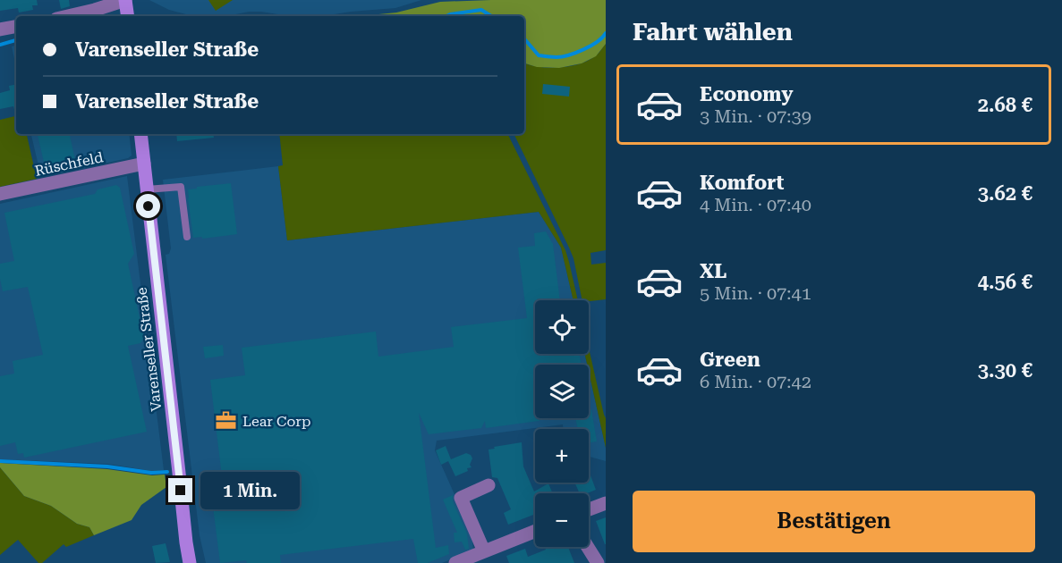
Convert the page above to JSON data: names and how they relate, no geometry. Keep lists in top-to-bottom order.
{
  "streets": {
    "main road": ["Varenseller Straße"],
    "street": ["Rüschfeld"]
  },
  "crossings": [
    ["Rüschfeld", "Varenseller Straße"]
  ],
  "places": {
    "office": ["Lear Corp"]
  },
  "page": {
    "heading": "Fahrt wählen",
    "banner": ["Varenseller Straße", "Varenseller Straße"],
    "list": [
      {
        "name": "Economy",
        "note": "3 Min. · 07:39",
        "value": "2.68 €"
      },
      {
        "name": "Komfort",
        "note": "4 Min. · 07:40",
        "value": "3.62 €"
      },
      {
        "name": "XL",
        "note": "5 Min. · 07:41",
        "value": "4.56 €"
      },
      {
        "name": "Green",
        "note": "6 Min. · 07:42",
        "value": "3.30 €"
      }
    ],
    "map_buttons": ["+", "−"],
    "bubble": "1 Min.",
    "buttons": "Bestätigen"
  }
}
